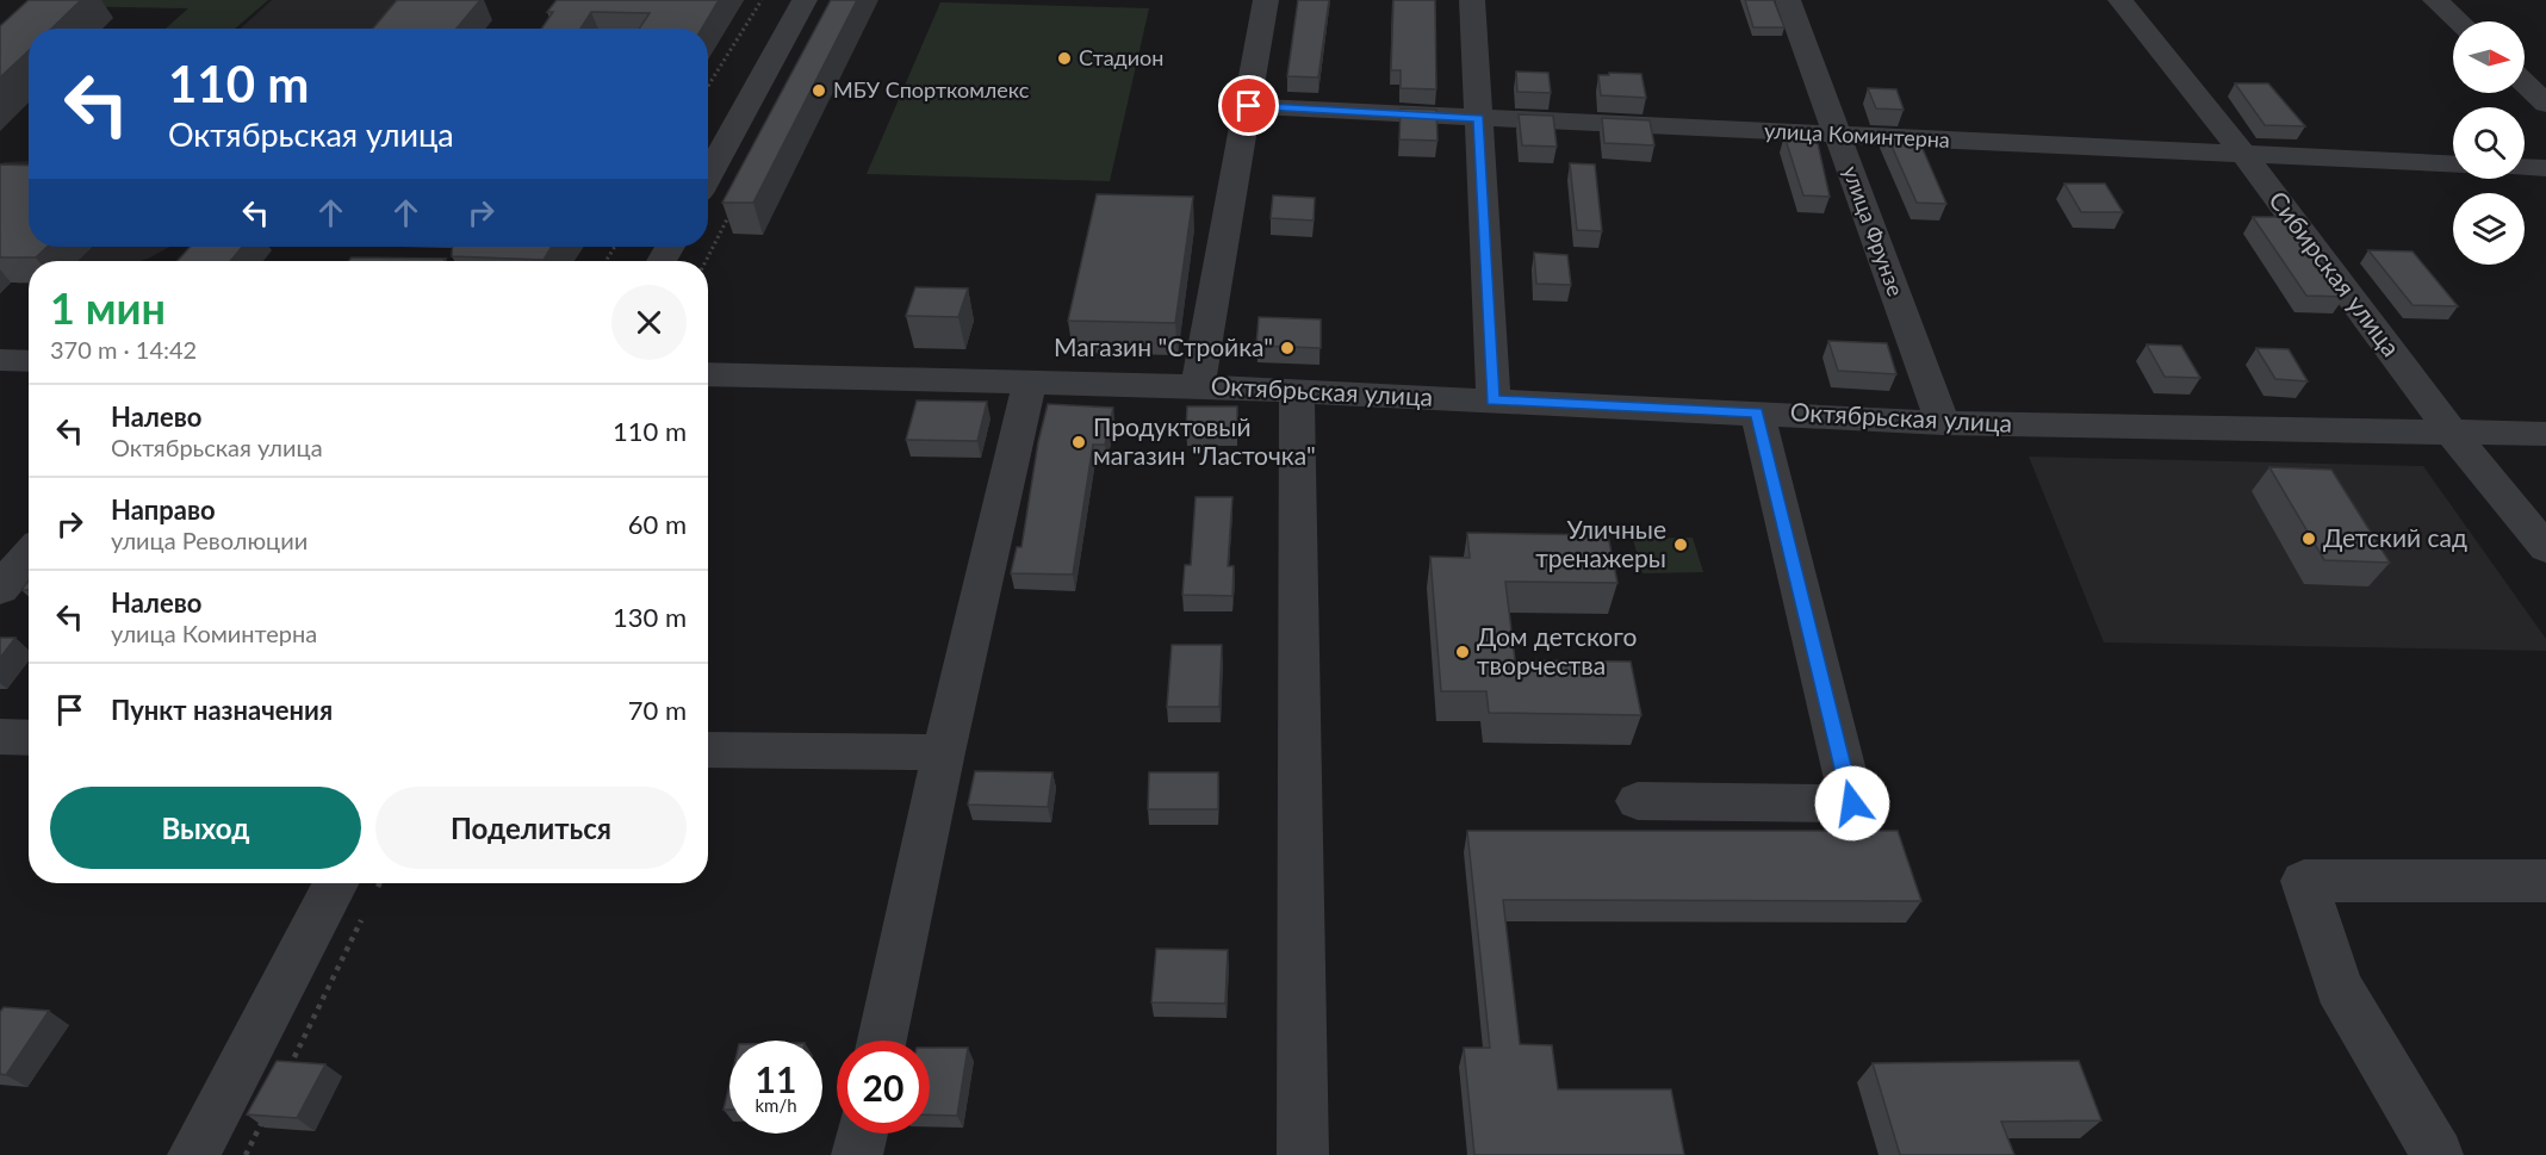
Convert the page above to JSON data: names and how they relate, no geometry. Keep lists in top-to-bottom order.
{
  "streets": {
    "street": [
      "улица Коминтерна",
      "улица Фрунзе",
      "Сибирская улица",
      "Октябрьская улица"
    ]
  },
  "crossings": [
    ["улица Коминтерна", "улица Фрунзе"],
    ["улица Коминтерна", "Сибирская улица"],
    ["улица Фрунзе", "Октябрьская улица"],
    ["Сибирская улица", "Октябрьская улица"]
  ],
  "places": [
    "Стадион",
    "МБУ Спорткомлекс",
    "Магазин \"Стройка\"",
    "Продуктовый магазин \"Ласточка\"",
    "Детский сад",
    "Уличные тренажеры",
    "Дом детского творчества"
  ],
  "north": "right",
  "page": {
    "turn": ["110 m", "Октябрьская улица"],
    "heading": ["1 мин", "370 m · 14:42"],
    "list": [
      {
        "name": "Налево",
        "note": "Октябрьская улица",
        "value": "110 m"
      },
      {
        "name": "Направо",
        "note": "улица Революции",
        "value": "60 m"
      },
      {
        "name": "Налево",
        "note": "улица Коминтерна",
        "value": "130 m"
      },
      {
        "name": "Пункт назначения",
        "value": "70 m"
      }
    ],
    "buttons": ["Выход", "Поделиться"],
    "speed": "11 km/h",
    "limit": "20"
  }
}
